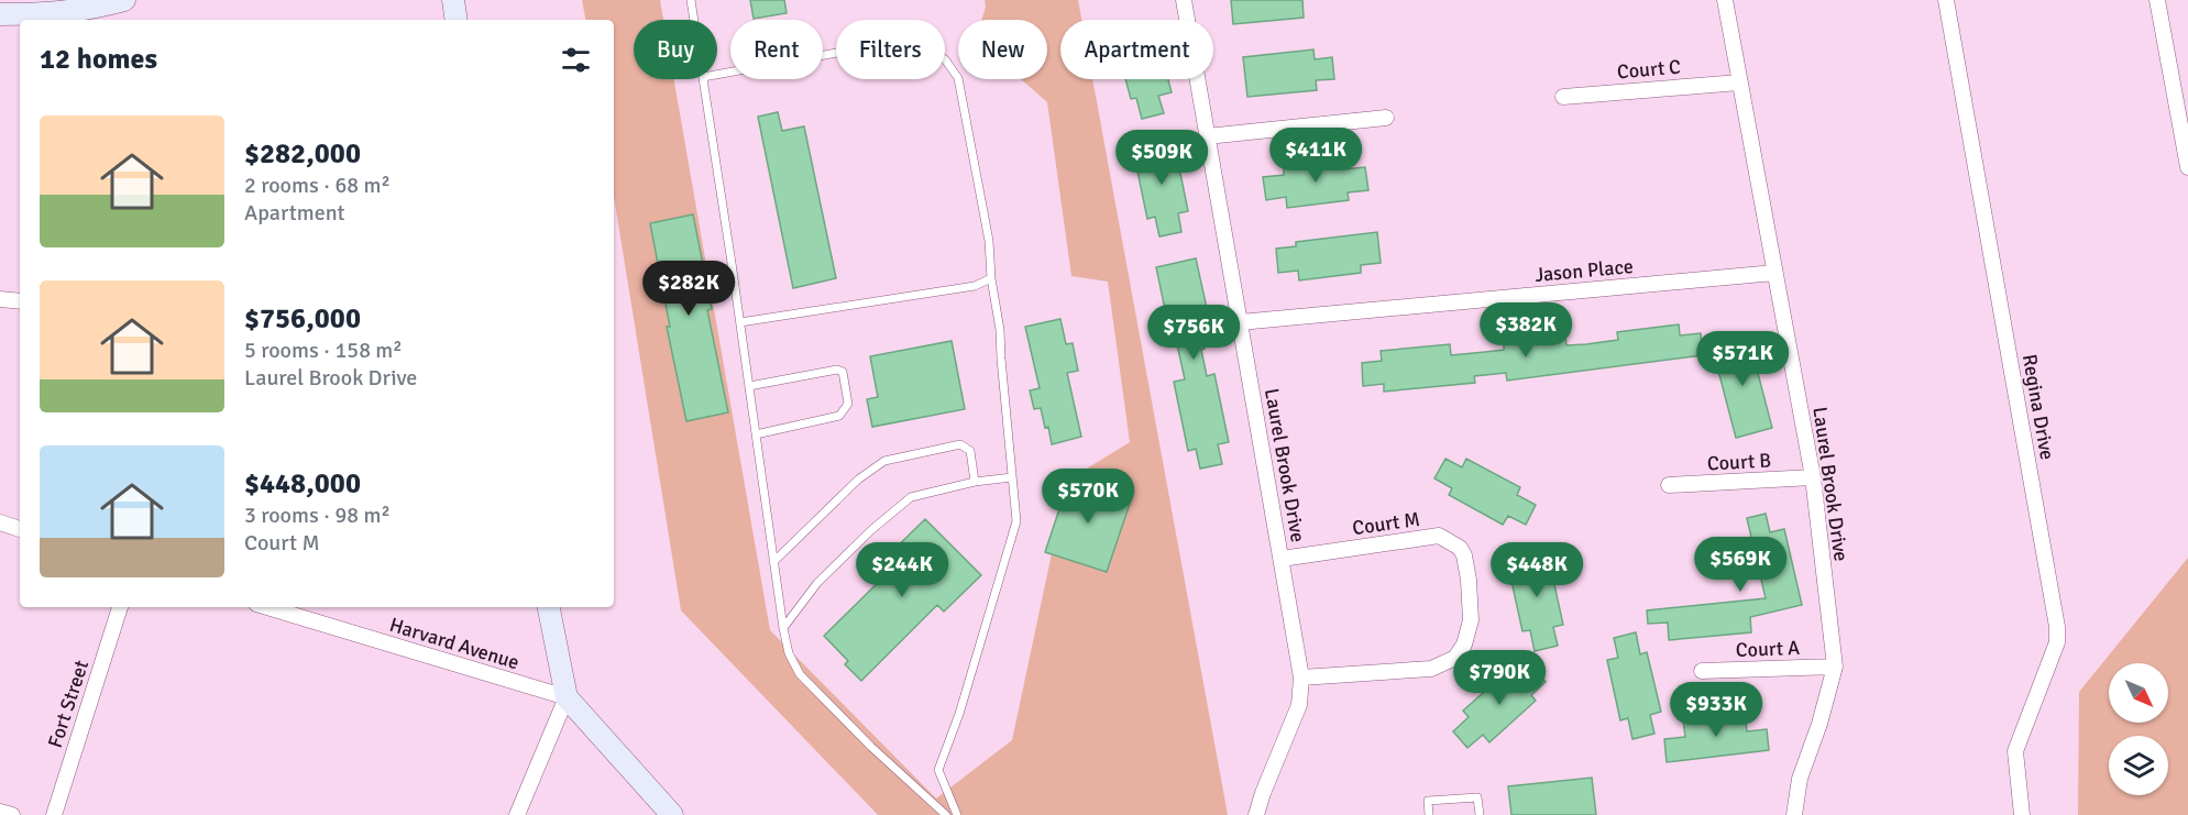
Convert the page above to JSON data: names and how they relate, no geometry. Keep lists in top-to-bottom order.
{
  "streets": {
    "street": [
      "Court C",
      "Jason Place",
      "Regina Drive",
      "Court B",
      "Laurel Brook Drive",
      "Court M",
      "Harvard Avenue",
      "Court A",
      "Fort Street"
    ]
  },
  "crossings": [
    ["Court C", "Laurel Brook Drive"],
    ["Jason Place", "Laurel Brook Drive"],
    ["Court B", "Laurel Brook Drive"],
    ["Laurel Brook Drive", "Court M"],
    ["Laurel Brook Drive", "Court A"]
  ],
  "north": "bottom right",
  "page": {
    "chip": [
      "Buy",
      "Rent",
      "Filters",
      "New",
      "Apartment"
    ],
    "heading": "12 homes",
    "list": [
      {
        "name": "$282,000",
        "note": "2 rooms · 68 m² · Apartment"
      },
      {
        "name": "$756,000",
        "note": "5 rooms · 158 m² · Laurel Brook Drive"
      },
      {
        "name": "$448,000",
        "note": "3 rooms · 98 m² · Court M"
      }
    ],
    "price": [
      "$411K",
      "$509K",
      "$282K",
      "$382K",
      "$756K",
      "$571K",
      "$570K",
      "$569K",
      "$244K",
      "$448K",
      "$790K",
      "$933K"
    ]
  }
}
